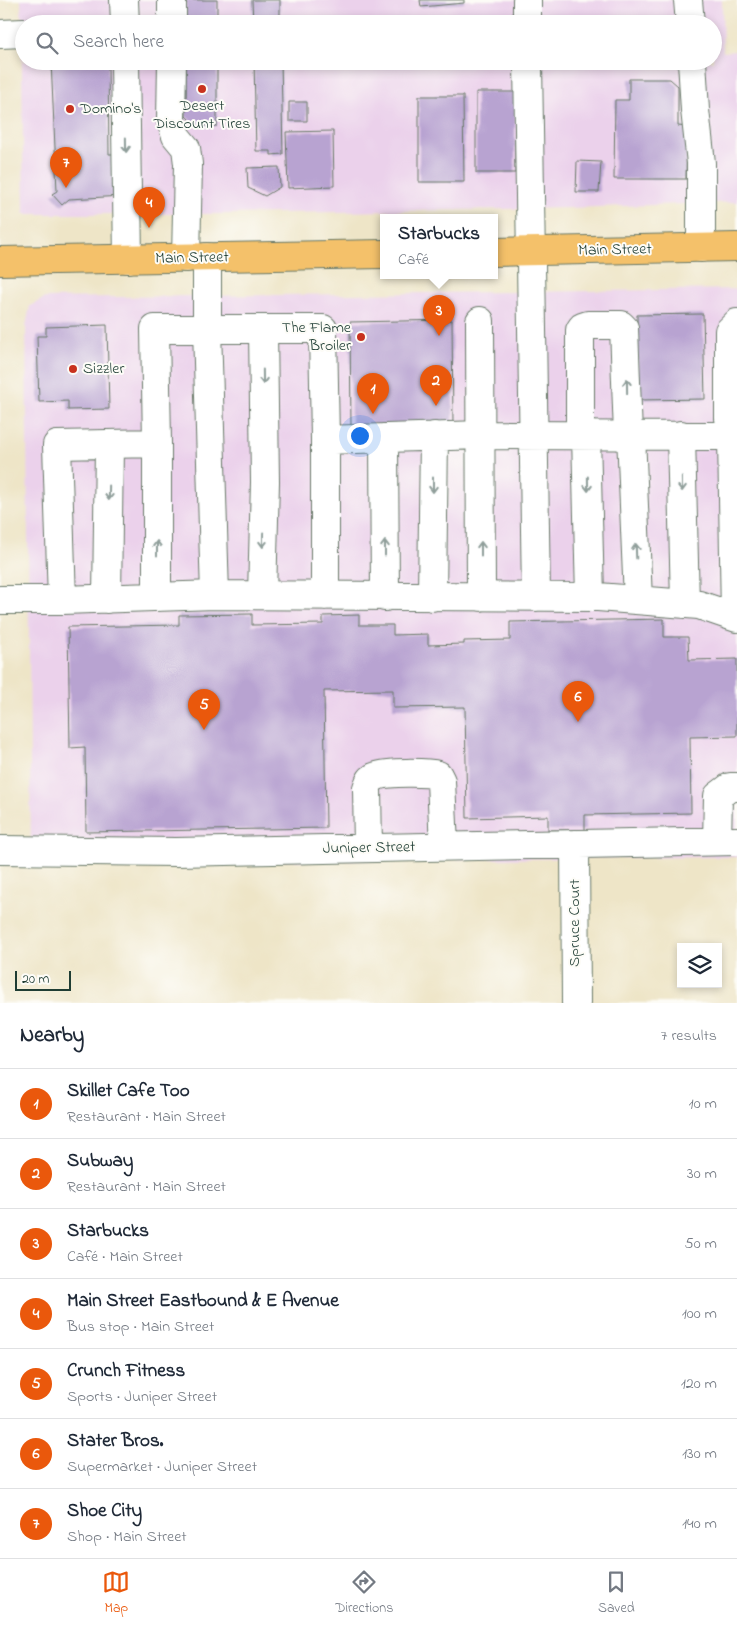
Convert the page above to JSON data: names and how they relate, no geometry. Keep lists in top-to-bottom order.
{
  "streets": {
    "main road": ["Main Street"],
    "street": ["Juniper Street", "Spruce Court"]
  },
  "crossings": [
    ["Juniper Street", "Spruce Court"]
  ],
  "places": [
    "Desert Discount Tires",
    "Domino's",
    "The Flame Broiler",
    "Sizzler"
  ],
  "scale_bar": "20 m",
  "page": {
    "search": "Search here",
    "pins": [
      "7",
      "4",
      "3",
      "2",
      "1",
      "6",
      "5"
    ],
    "popup": ["Starbucks", "Café"],
    "scale": "20 m",
    "heading": ["Nearby", "7 results"],
    "list": [
      {
        "mark": "1",
        "name": "Skillet Cafe Too",
        "note": "Restaurant · Main Street",
        "value": "10 m"
      },
      {
        "mark": "2",
        "name": "Subway",
        "note": "Restaurant · Main Street",
        "value": "30 m"
      },
      {
        "mark": "3",
        "name": "Starbucks",
        "note": "Café · Main Street",
        "value": "50 m"
      },
      {
        "mark": "4",
        "name": "Main Street Eastbound & E Avenue",
        "note": "Bus stop · Main Street",
        "value": "100 m"
      },
      {
        "mark": "5",
        "name": "Crunch Fitness",
        "note": "Sports · Juniper Street",
        "value": "120 m"
      },
      {
        "mark": "6",
        "name": "Stater Bros.",
        "note": "Supermarket · Juniper Street",
        "value": "130 m"
      },
      {
        "mark": "7",
        "name": "Shoe City",
        "note": "Shop · Main Street",
        "value": "140 m"
      }
    ],
    "nav": ["Map", "Directions", "Saved"]
  }
}
